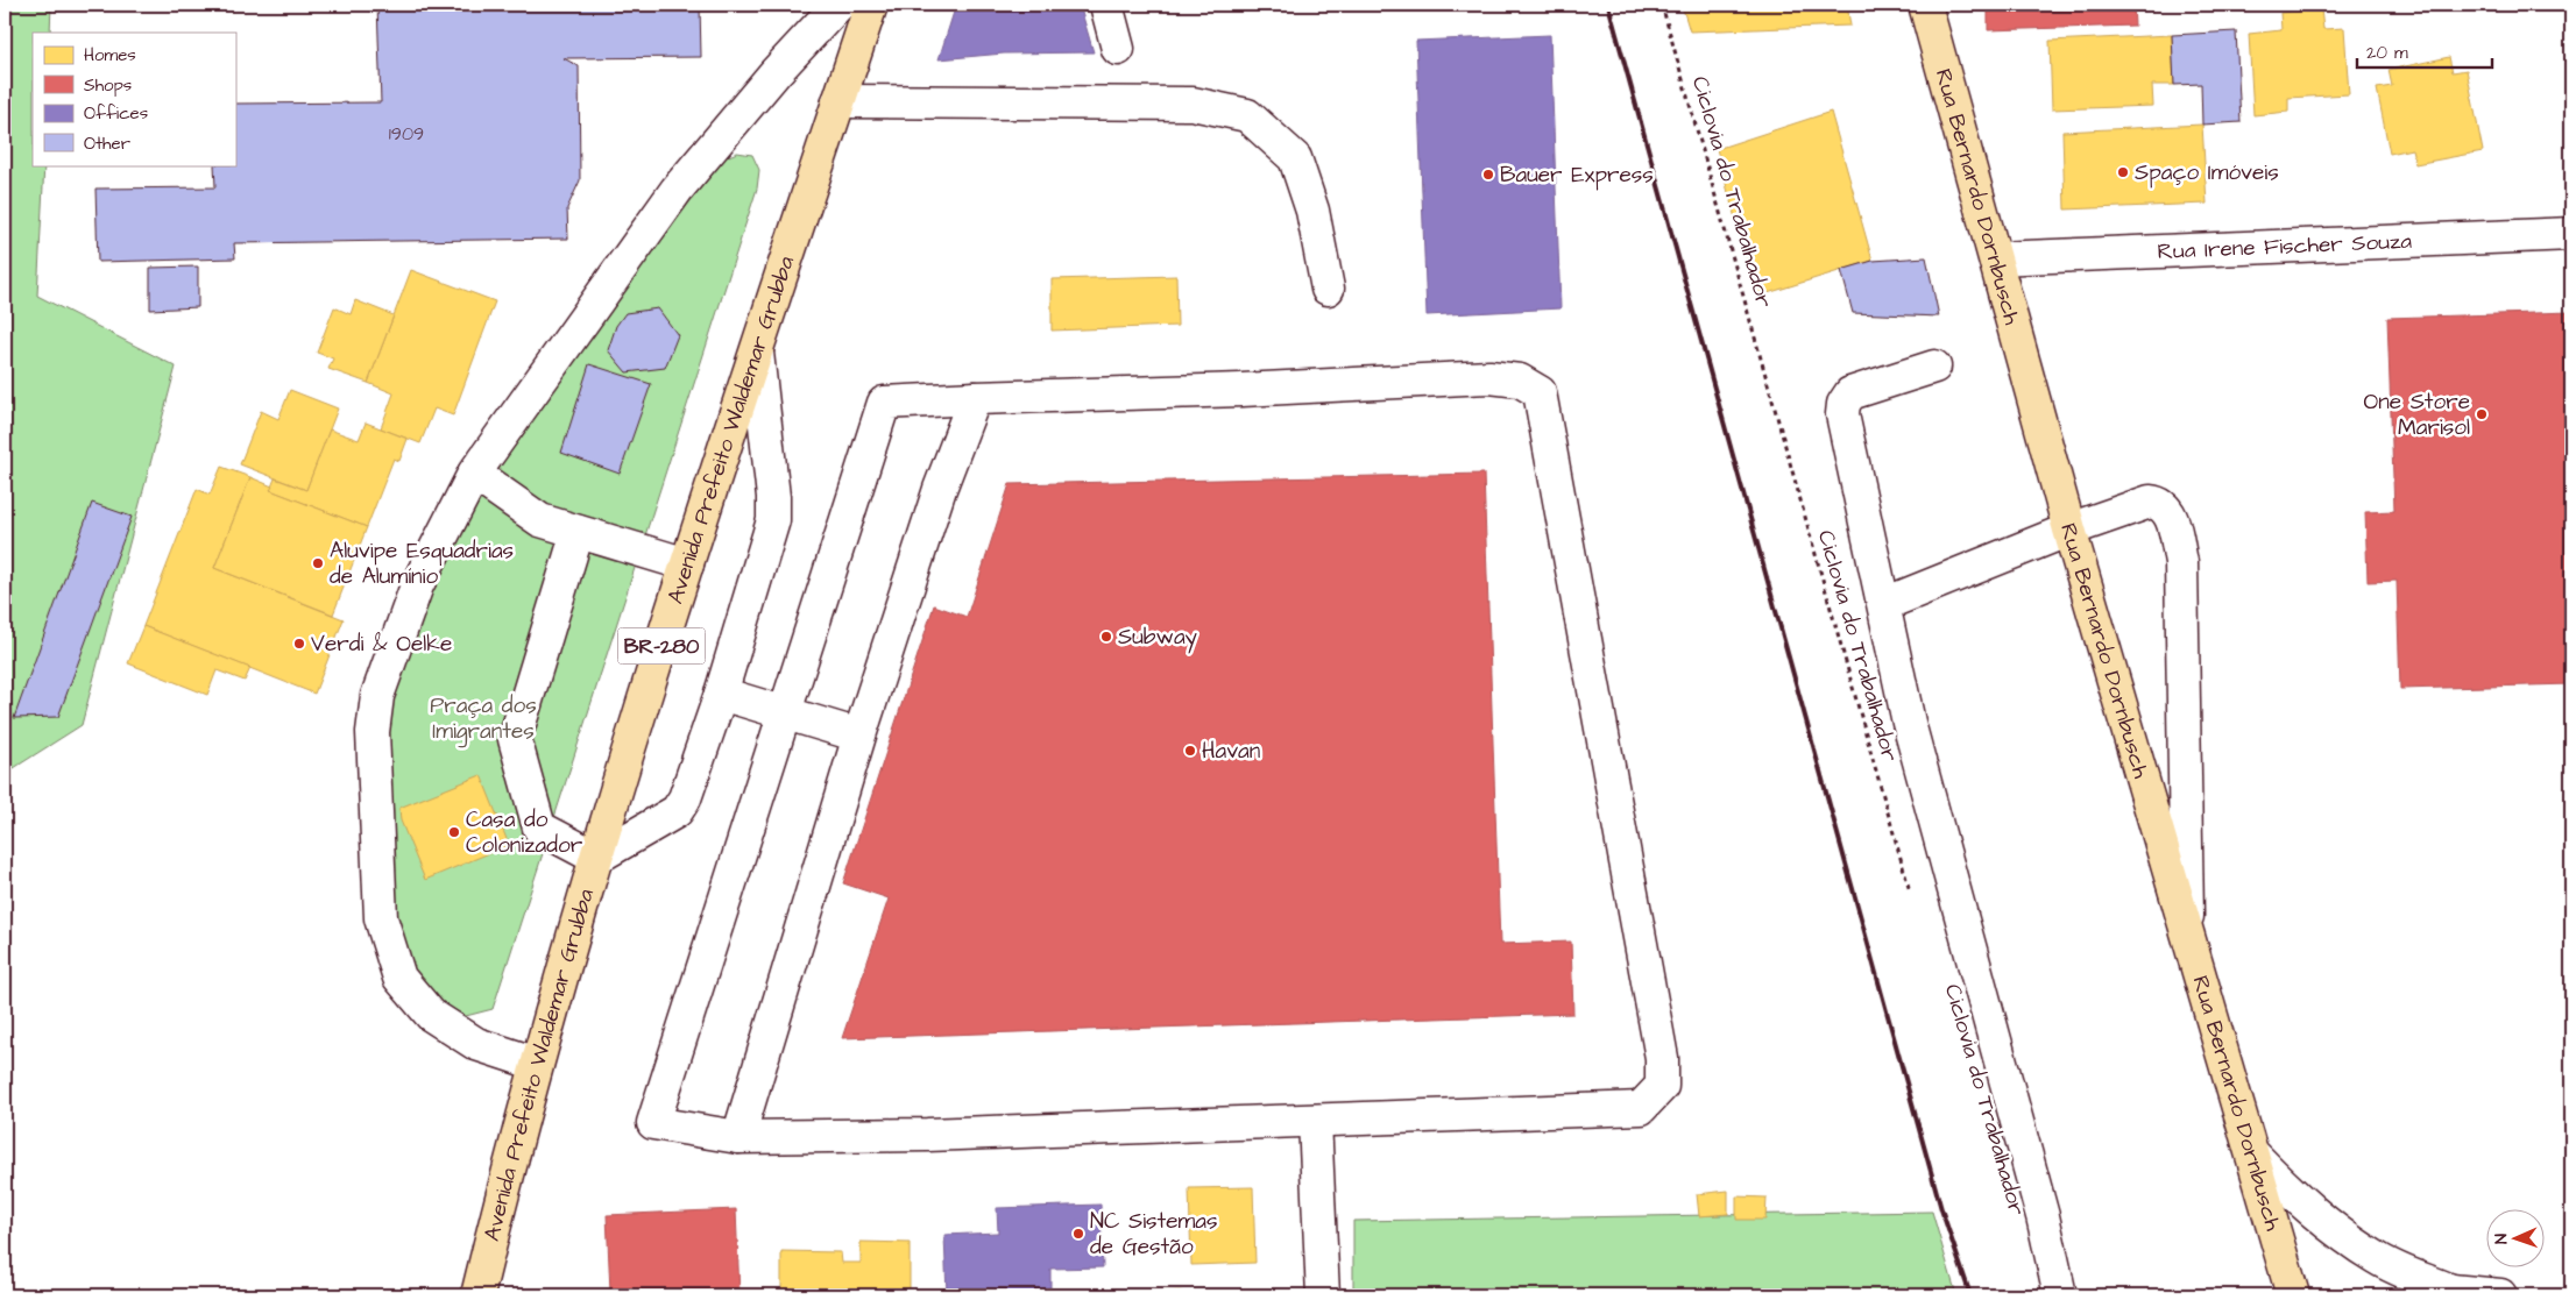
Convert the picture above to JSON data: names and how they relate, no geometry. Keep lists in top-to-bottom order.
{
  "streets": {
    "highway": ["Rua Bernardo Dornbusch", "Avenida Prefeito Waldemar Grubba", "BR-280"],
    "street": ["Rua Irene Fischer Souza"],
    "path": ["Ciclovia do Trabalhador"]
  },
  "crossings": [
    ["Rua Bernardo Dornbusch", "Rua Irene Fischer Souza"]
  ],
  "parks": ["Praça dos Imigrantes"],
  "places": [
    "Spaço Imóveis",
    "Bauer Express",
    "One Store Marisol",
    "Aluvipe Esquadrias de Alumínio",
    "Subway",
    "Verdi & Oelke",
    "Havan",
    "Casa do Colonizador",
    "NC Sistemas de Gestão"
  ],
  "house_numbers": ["1909"],
  "legend": [
    "Homes",
    "Shops",
    "Offices",
    "Other"
  ],
  "scale_bar": "20 m",
  "north": "left"
}
